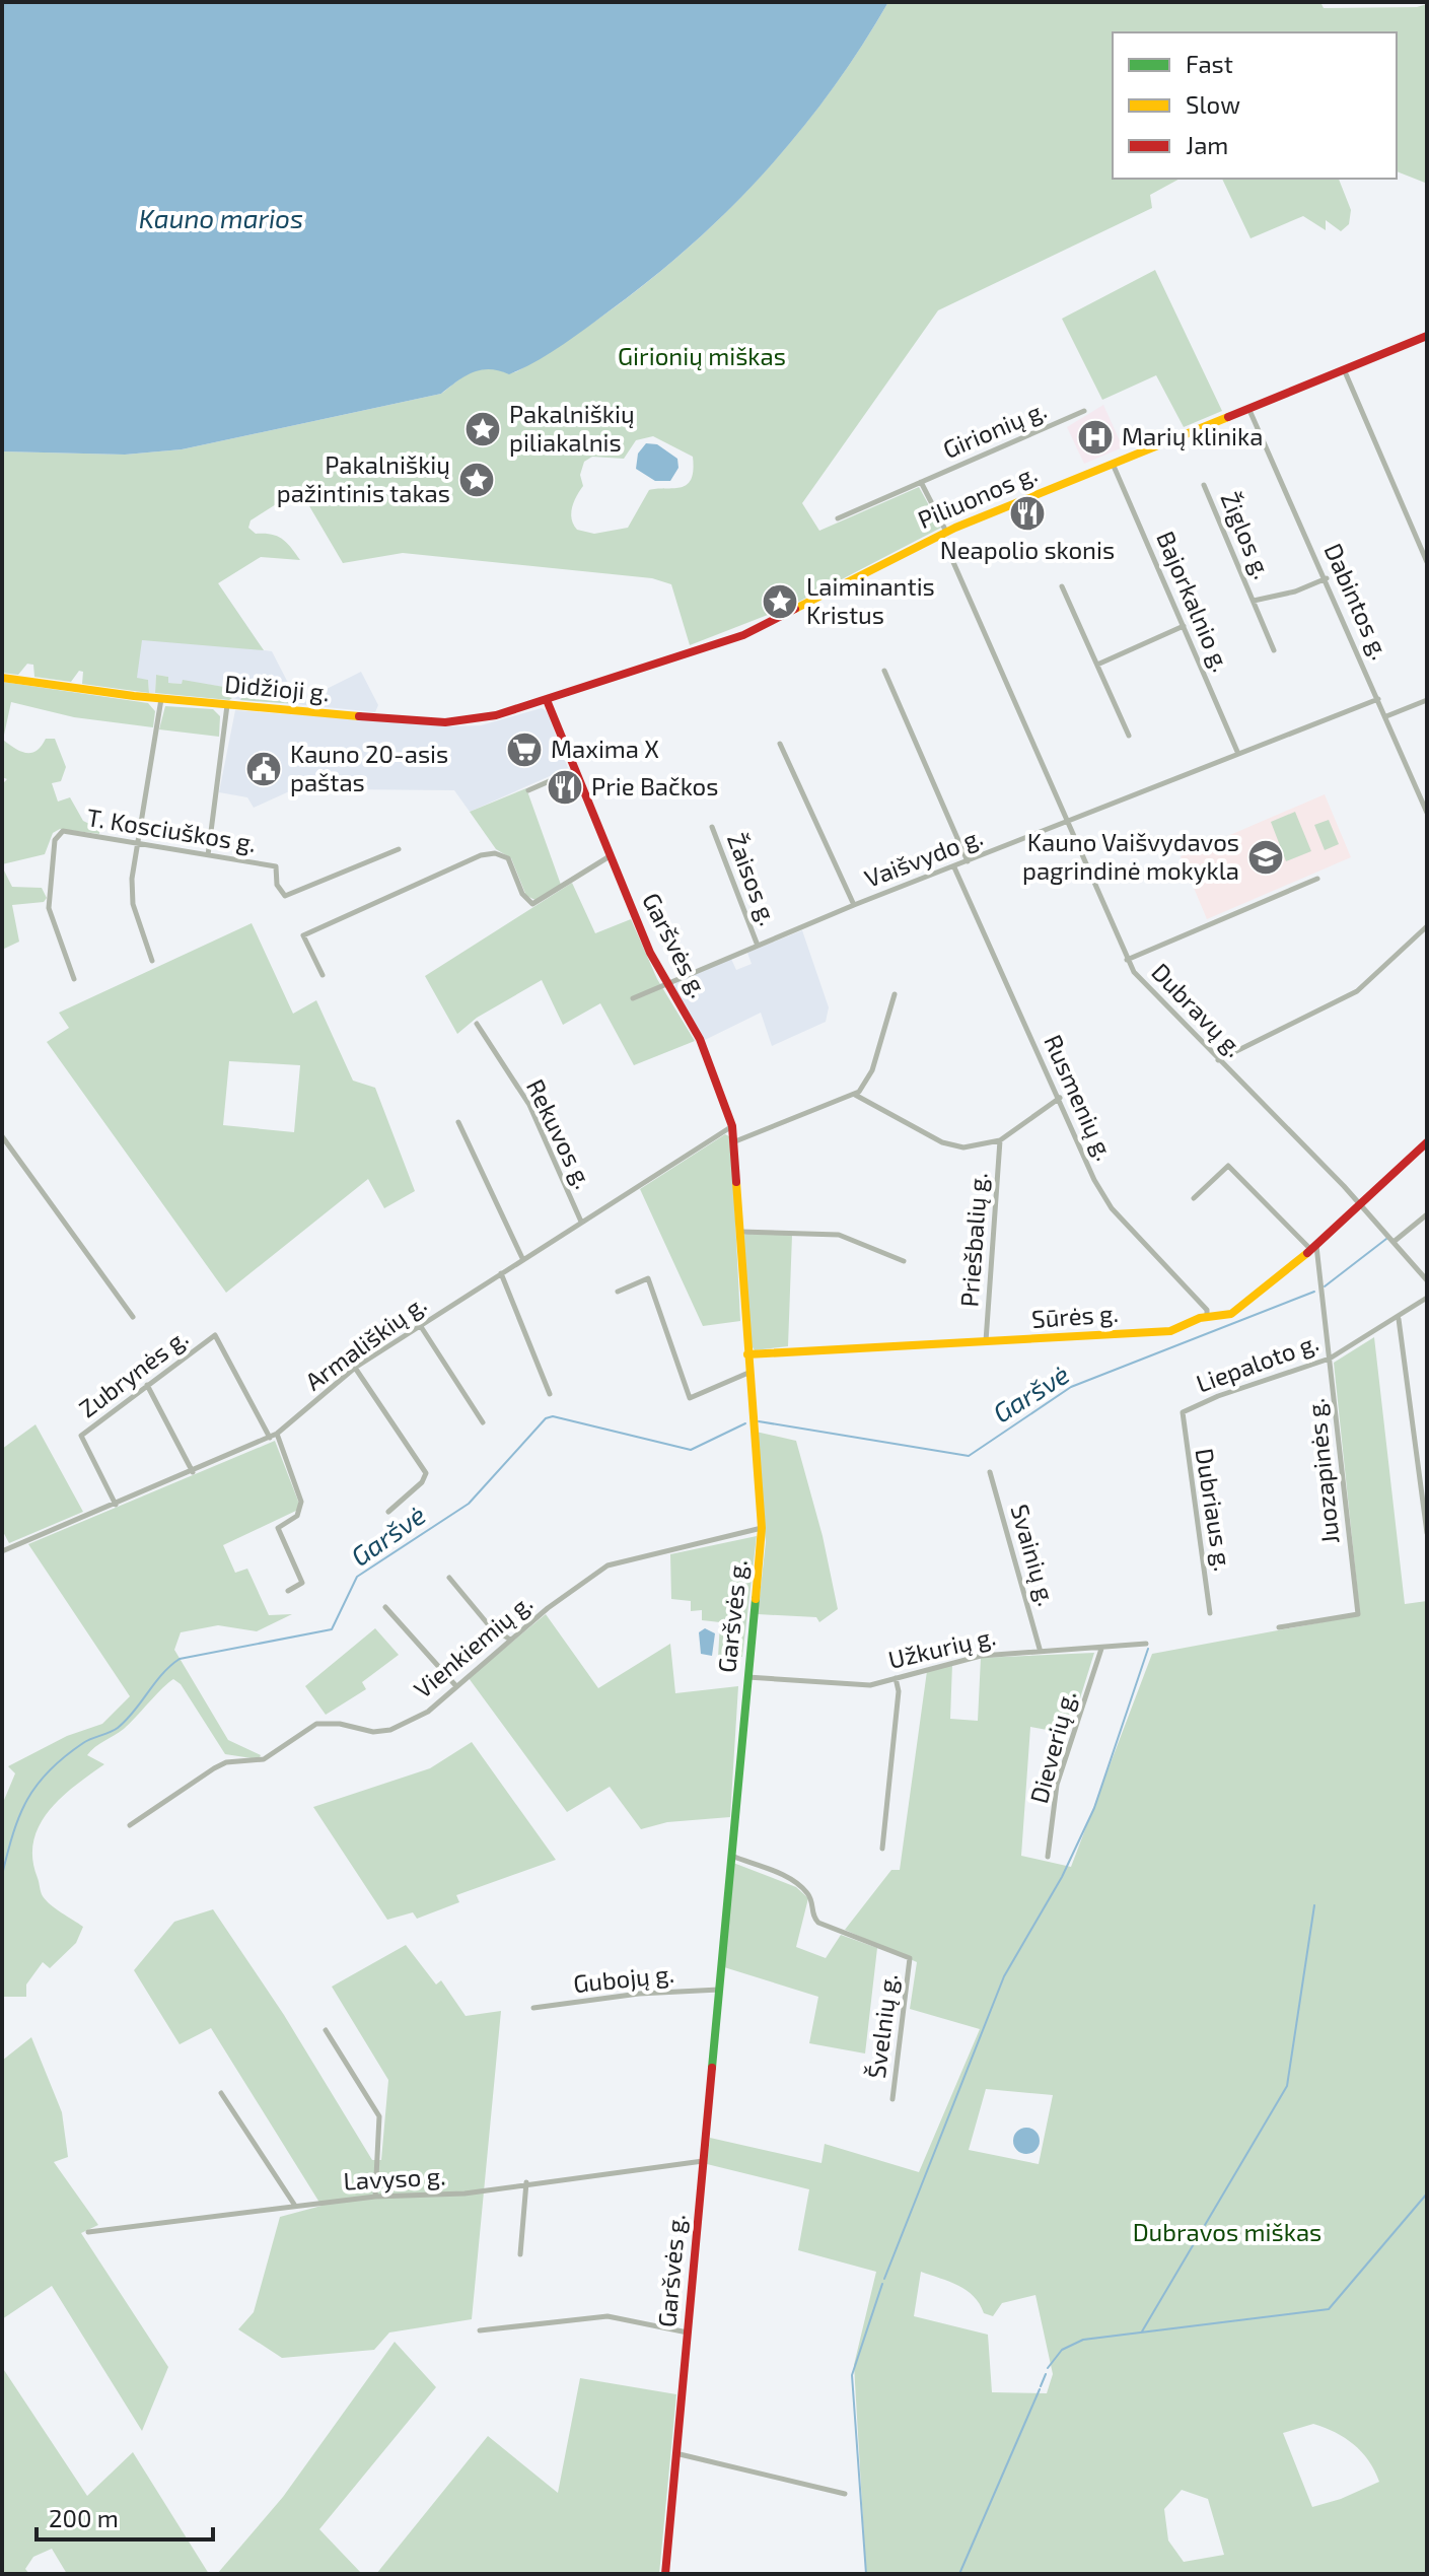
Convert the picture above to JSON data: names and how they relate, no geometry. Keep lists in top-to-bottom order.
{
  "streets": {
    "main road": [
      "Piliuonos g.",
      "Didžioji g.",
      "Garšvės g.",
      "Sūrės g."
    ],
    "street": [
      "Girionių g.",
      "Žiglos g.",
      "Bajorkalnio g.",
      "Dabintos g.",
      "T. Kosciuškos g.",
      "Vaišvydo g.",
      "Žaisos g.",
      "Dubravų g.",
      "Rusmenių g.",
      "Rekuvos g.",
      "Priešbalių g.",
      "Armališkių g.",
      "Liepaloto g.",
      "Zubrynės g.",
      "Juozapinės g.",
      "Dubriaus g.",
      "Svainių g.",
      "Vienkiemių g.",
      "Užkurių g.",
      "Dieverių g.",
      "Gubojų g.",
      "Švelnių g.",
      "Lavyso g."
    ]
  },
  "crossings": [
    ["Girionių g.", "Piliuonos g."],
    ["Girionių g.", "Dubravų g."],
    ["Piliuonos g.", "Bajorkalnio g."],
    ["Piliuonos g.", "Dabintos g."],
    ["Piliuonos g.", "Didžioji g."],
    ["Piliuonos g.", "Garšvės g."],
    ["Piliuonos g.", "Dubravų g."],
    ["Žiglos g.", "Dabintos g."],
    ["Bajorkalnio g.", "Vaišvydo g."],
    ["Dabintos g.", "Vaišvydo g."],
    ["Didžioji g.", "Garšvės g."],
    ["Vaišvydo g.", "Žaisos g."],
    ["Vaišvydo g.", "Garšvės g."],
    ["Vaišvydo g.", "Dubravų g."],
    ["Vaišvydo g.", "Rusmenių g."],
    ["Garšvės g.", "Sūrės g."],
    ["Garšvės g.", "Armališkių g."],
    ["Garšvės g.", "Vienkiemių g."],
    ["Garšvės g.", "Užkurių g."],
    ["Garšvės g.", "Gubojų g."],
    ["Garšvės g.", "Švelnių g."],
    ["Garšvės g.", "Lavyso g."],
    ["Dubravų g.", "Sūrės g."],
    ["Rusmenių g.", "Sūrės g."],
    ["Rekuvos g.", "Armališkių g."],
    ["Priešbalių g.", "Sūrės g."],
    ["Sūrės g.", "Juozapinės g."],
    ["Armališkių g.", "Zubrynės g."],
    ["Liepaloto g.", "Juozapinės g."],
    ["Liepaloto g.", "Dubriaus g."],
    ["Svainių g.", "Užkurių g."],
    ["Užkurių g.", "Dieverių g."]
  ],
  "water": ["Kauno marios", "Garšvė"],
  "parks": ["Girionių miškas", "Dubravos miškas"],
  "places": {
    "place": ["Pakalniškių piliakalnis", "Pakalniškių pažintinis takas", "Laiminantis Kristus"],
    "hospital": ["Marių klinika"],
    "restaurant": ["Neapolio skonis", "Prie Bačkos"],
    "supermarket": ["Maxima X"],
    "public building": ["Kauno 20-asis paštas"],
    "school or university": ["Kauno Vaišvydavos pagrindinė mokykla"]
  },
  "legend": ["Fast", "Slow", "Jam"],
  "scale_bar": "200 m"
}
